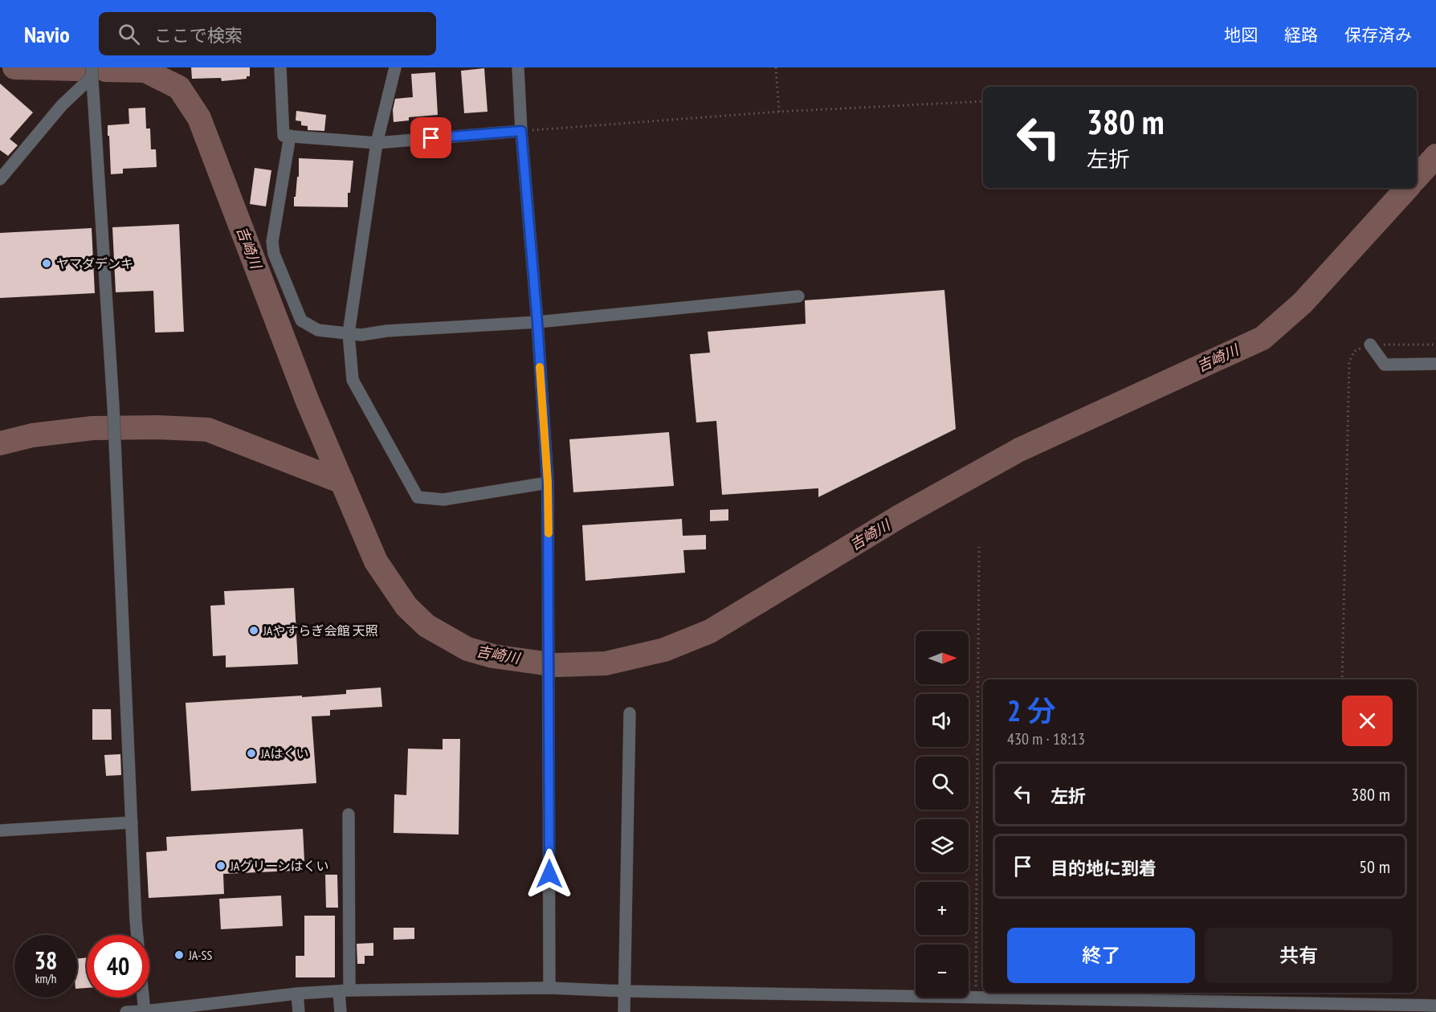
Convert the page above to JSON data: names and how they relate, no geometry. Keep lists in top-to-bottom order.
{
  "water": ["吉崎川"],
  "places": [
    "ヤマダデンキ",
    "JAやすらぎ会館 天照",
    "JAはくい",
    "JAグリーンはくい",
    "JA-SS"
  ],
  "north": "right",
  "page": {
    "header": "Navio",
    "search": "ここで検索",
    "nav": ["地図", "経路", "保存済み"],
    "turn": ["380 m", "左折"],
    "map_buttons": ["+", "−"],
    "heading": ["2 分", "430 m · 18:13"],
    "list": [
      {
        "name": "左折",
        "value": "380 m"
      },
      {
        "name": "目的地に到着",
        "value": "50 m"
      }
    ],
    "buttons": ["終了", "共有"],
    "speed": "38 km/h",
    "limit": "40"
  }
}
